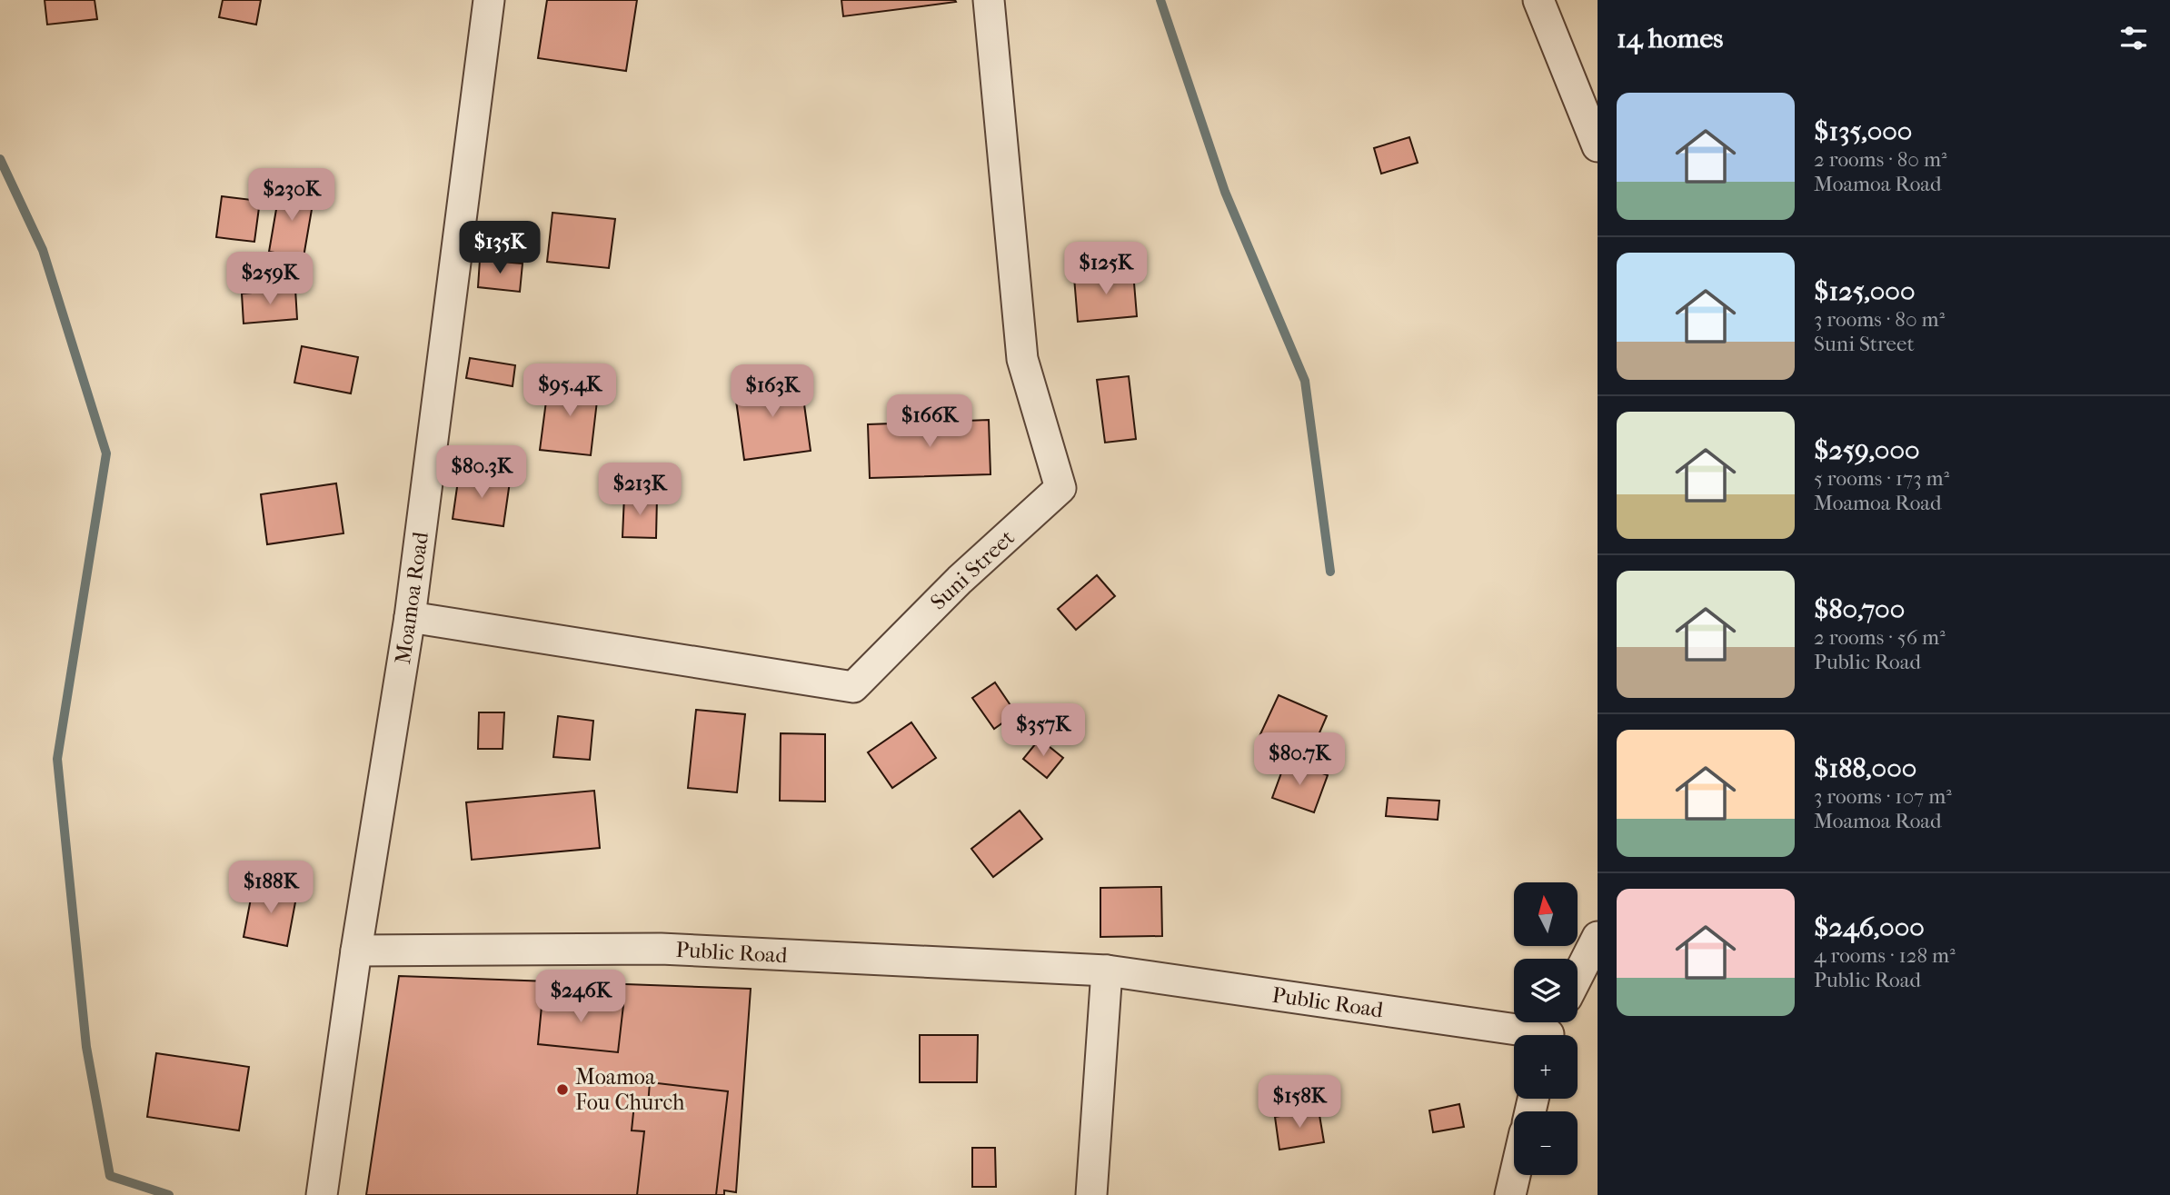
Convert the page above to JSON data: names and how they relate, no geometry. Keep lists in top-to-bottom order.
{
  "streets": {
    "street": ["Suni Street", "Moamoa Road", "Public Road"]
  },
  "crossings": [
    ["Suni Street", "Moamoa Road"],
    ["Moamoa Road", "Public Road"]
  ],
  "places": ["Moamoa Fou Church"],
  "north": "top",
  "page": {
    "heading": "14 homes",
    "list": [
      {
        "name": "$135,000",
        "note": "2 rooms · 80 m² · Moamoa Road"
      },
      {
        "name": "$125,000",
        "note": "3 rooms · 80 m² · Suni Street"
      },
      {
        "name": "$259,000",
        "note": "5 rooms · 173 m² · Moamoa Road"
      },
      {
        "name": "$80,700",
        "note": "2 rooms · 56 m² · Public Road"
      },
      {
        "name": "$188,000",
        "note": "3 rooms · 107 m² · Moamoa Road"
      },
      {
        "name": "$246,000",
        "note": "4 rooms · 128 m² · Public Road"
      }
    ],
    "price": [
      "$230K",
      "$135K",
      "$125K",
      "$259K",
      "$95.4K",
      "$163K",
      "$166K",
      "$80.3K",
      "$213K",
      "$357K",
      "$80.7K",
      "$188K",
      "$246K",
      "$158K"
    ],
    "map_buttons": ["+", "−"]
  }
}
